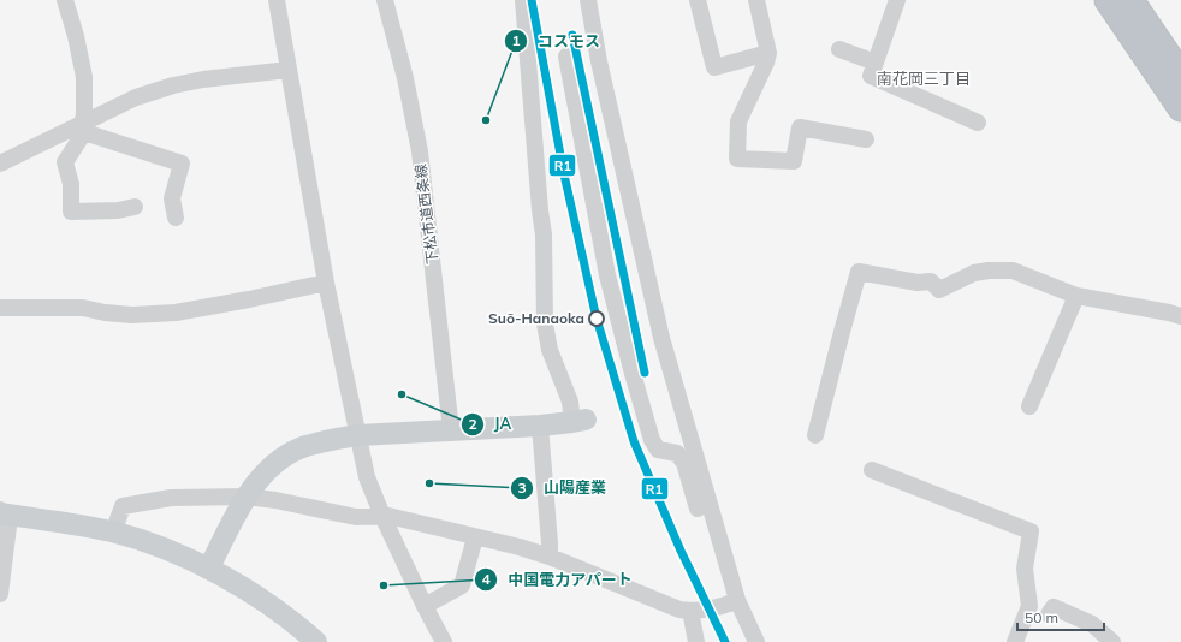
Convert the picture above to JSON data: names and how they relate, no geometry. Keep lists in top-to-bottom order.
{
  "streets": {
    "street": ["下松市道西条線"]
  },
  "districts": ["南花岡三丁目"],
  "places": [
    "コスモス",
    "Suō-Hanaoka",
    "JA",
    "山陽産業",
    "中国電力アパート"
  ],
  "lines": ["transit line R1"],
  "scale_bar": "50 m"
}
